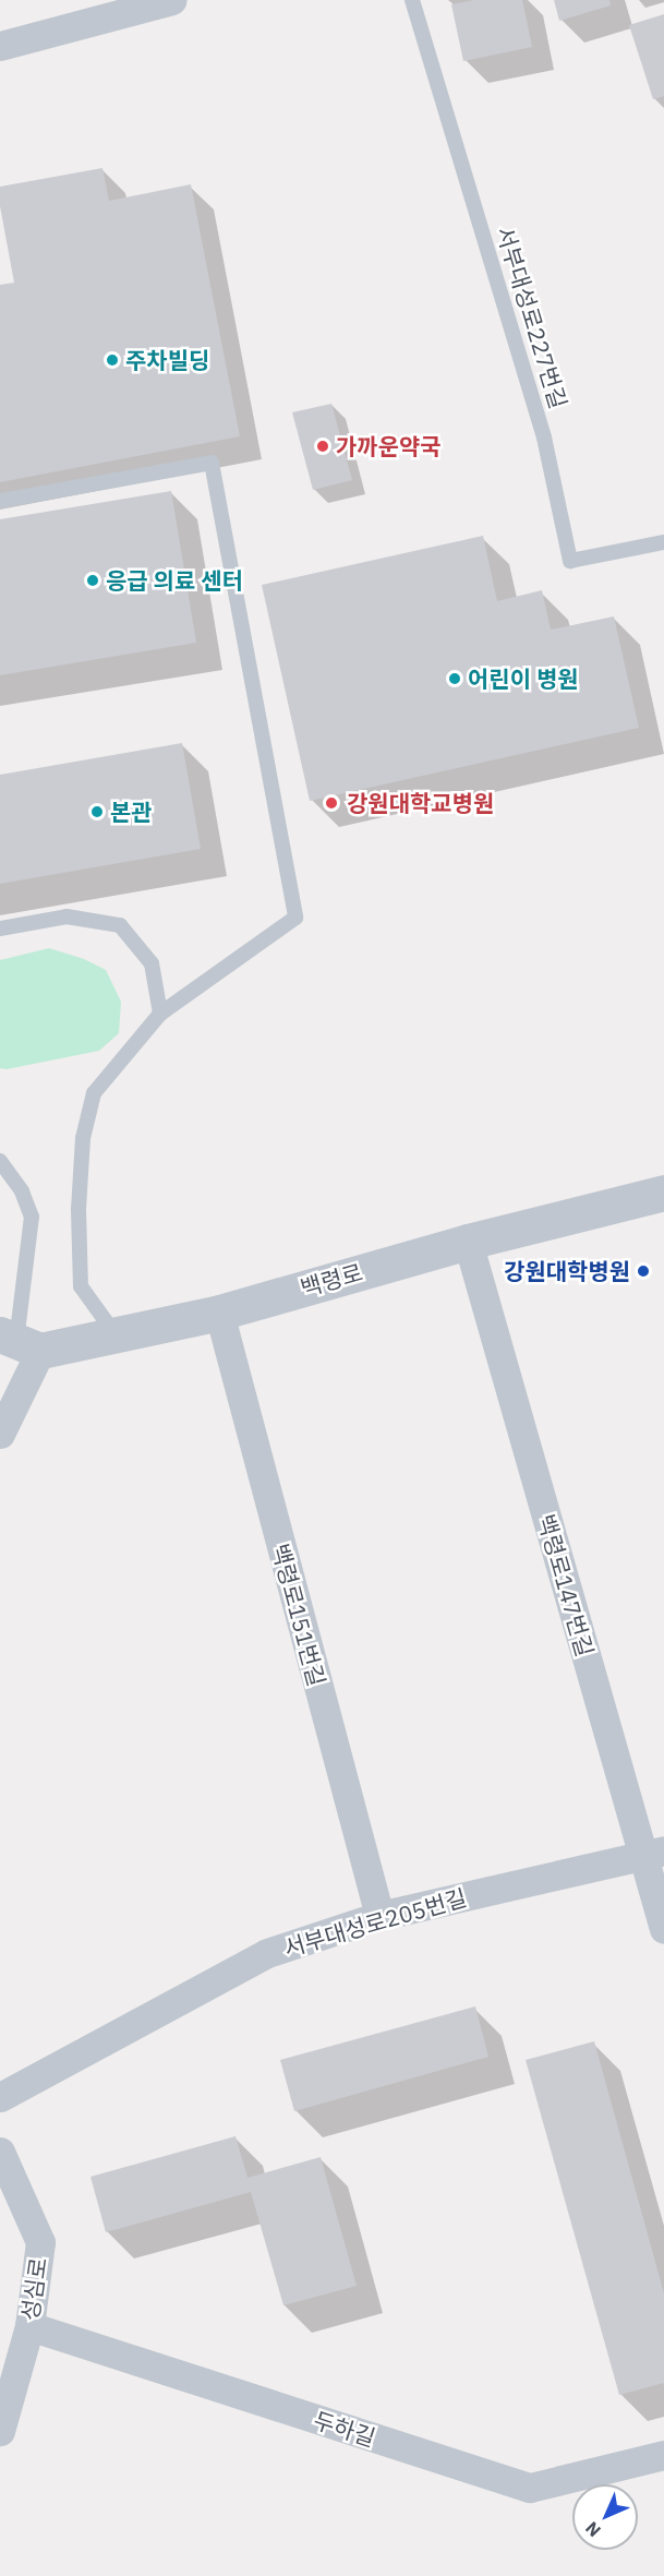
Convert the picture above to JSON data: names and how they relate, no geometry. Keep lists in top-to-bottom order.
{
  "streets": {
    "street": [
      "백령로",
      "백령로147번길",
      "백령로151번길",
      "서부대성로205번길",
      "성심로",
      "두하길"
    ],
    "lane": ["서부대성로227번길"]
  },
  "crossings": [
    ["백령로", "백령로147번길"],
    ["백령로", "백령로151번길"],
    ["백령로147번길", "서부대성로205번길"],
    ["백령로151번길", "서부대성로205번길"],
    ["성심로", "두하길"]
  ],
  "places": [
    "주차빌딩",
    "가까운약국",
    "응급 의료 센터",
    "어린이 병원",
    "강원대학교병원",
    "본관",
    "강원대학병원"
  ],
  "north": "bottom left"
}
